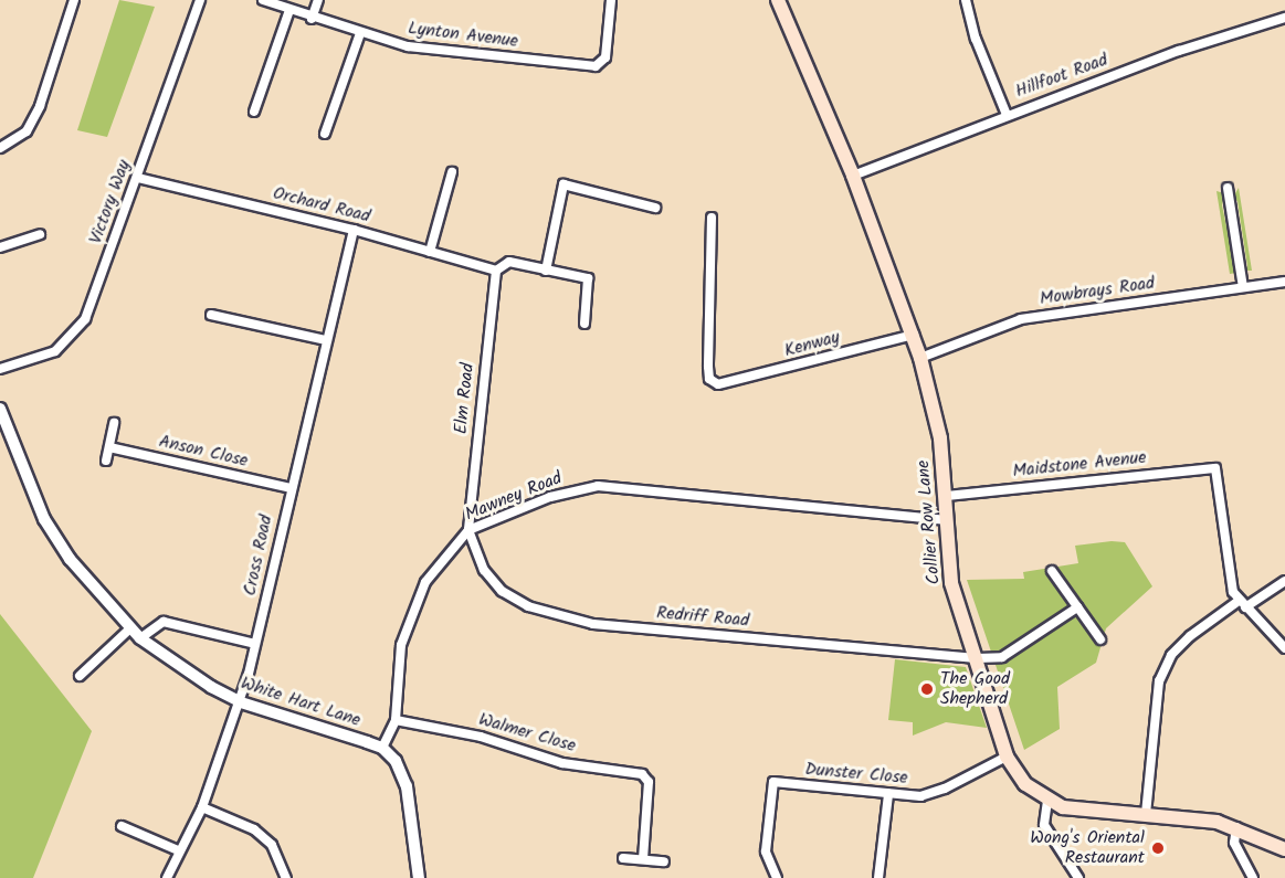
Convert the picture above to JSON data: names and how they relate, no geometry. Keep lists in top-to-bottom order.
{
  "streets": {
    "main road": ["Collier Row Lane"],
    "street": [
      "Lynton Avenue",
      "Hillfoot Road",
      "Victory Way",
      "Orchard Road",
      "Mowbrays Road",
      "Kenway",
      "Elm Road",
      "Anson Close",
      "Maidstone Avenue",
      "Mawney Road",
      "Cross Road",
      "Redriff Road",
      "White Hart Lane",
      "Walmer Close",
      "Dunster Close"
    ]
  },
  "crossings": [
    ["Hillfoot Road", "Collier Row Lane"],
    ["Victory Way", "Orchard Road"],
    ["Orchard Road", "Elm Road"],
    ["Orchard Road", "Cross Road"],
    ["Mowbrays Road", "Collier Row Lane"],
    ["Kenway", "Collier Row Lane"],
    ["Elm Road", "Mawney Road"],
    ["Elm Road", "Redriff Road"],
    ["Anson Close", "Cross Road"],
    ["Maidstone Avenue", "Collier Row Lane"],
    ["Mawney Road", "Collier Row Lane"],
    ["Mawney Road", "Redriff Road"],
    ["Mawney Road", "White Hart Lane"],
    ["Mawney Road", "Walmer Close"],
    ["Collier Row Lane", "Redriff Road"],
    ["Collier Row Lane", "Dunster Close"],
    ["Cross Road", "White Hart Lane"]
  ],
  "places": ["The Good Shepherd", "Wong's Oriental Restaurant"]
}
